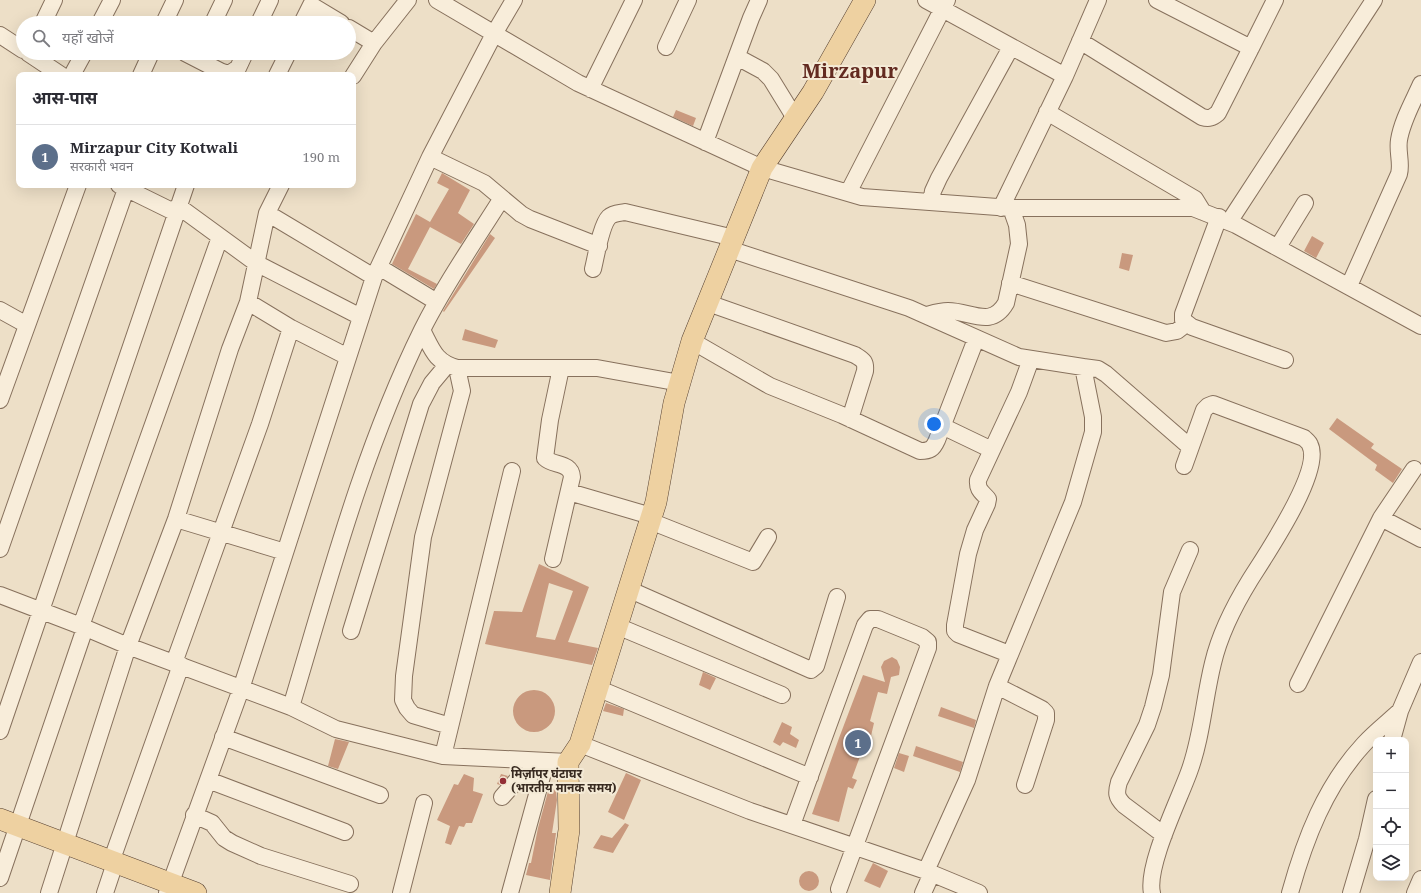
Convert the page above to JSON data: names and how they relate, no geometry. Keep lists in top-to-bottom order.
{
  "districts": ["Mirzapur"],
  "places": ["मिर्ज़ापुर घंटाघर (भारतीय मानक समय)"],
  "page": {
    "search": "यहाँ खोजें",
    "heading": "आस-पास",
    "list": [
      {
        "mark": "1",
        "name": "Mirzapur City Kotwali",
        "note": "सरकारी भवन",
        "value": "190 m"
      }
    ],
    "pins": "1",
    "map_buttons": ["+", "−"]
  }
}
